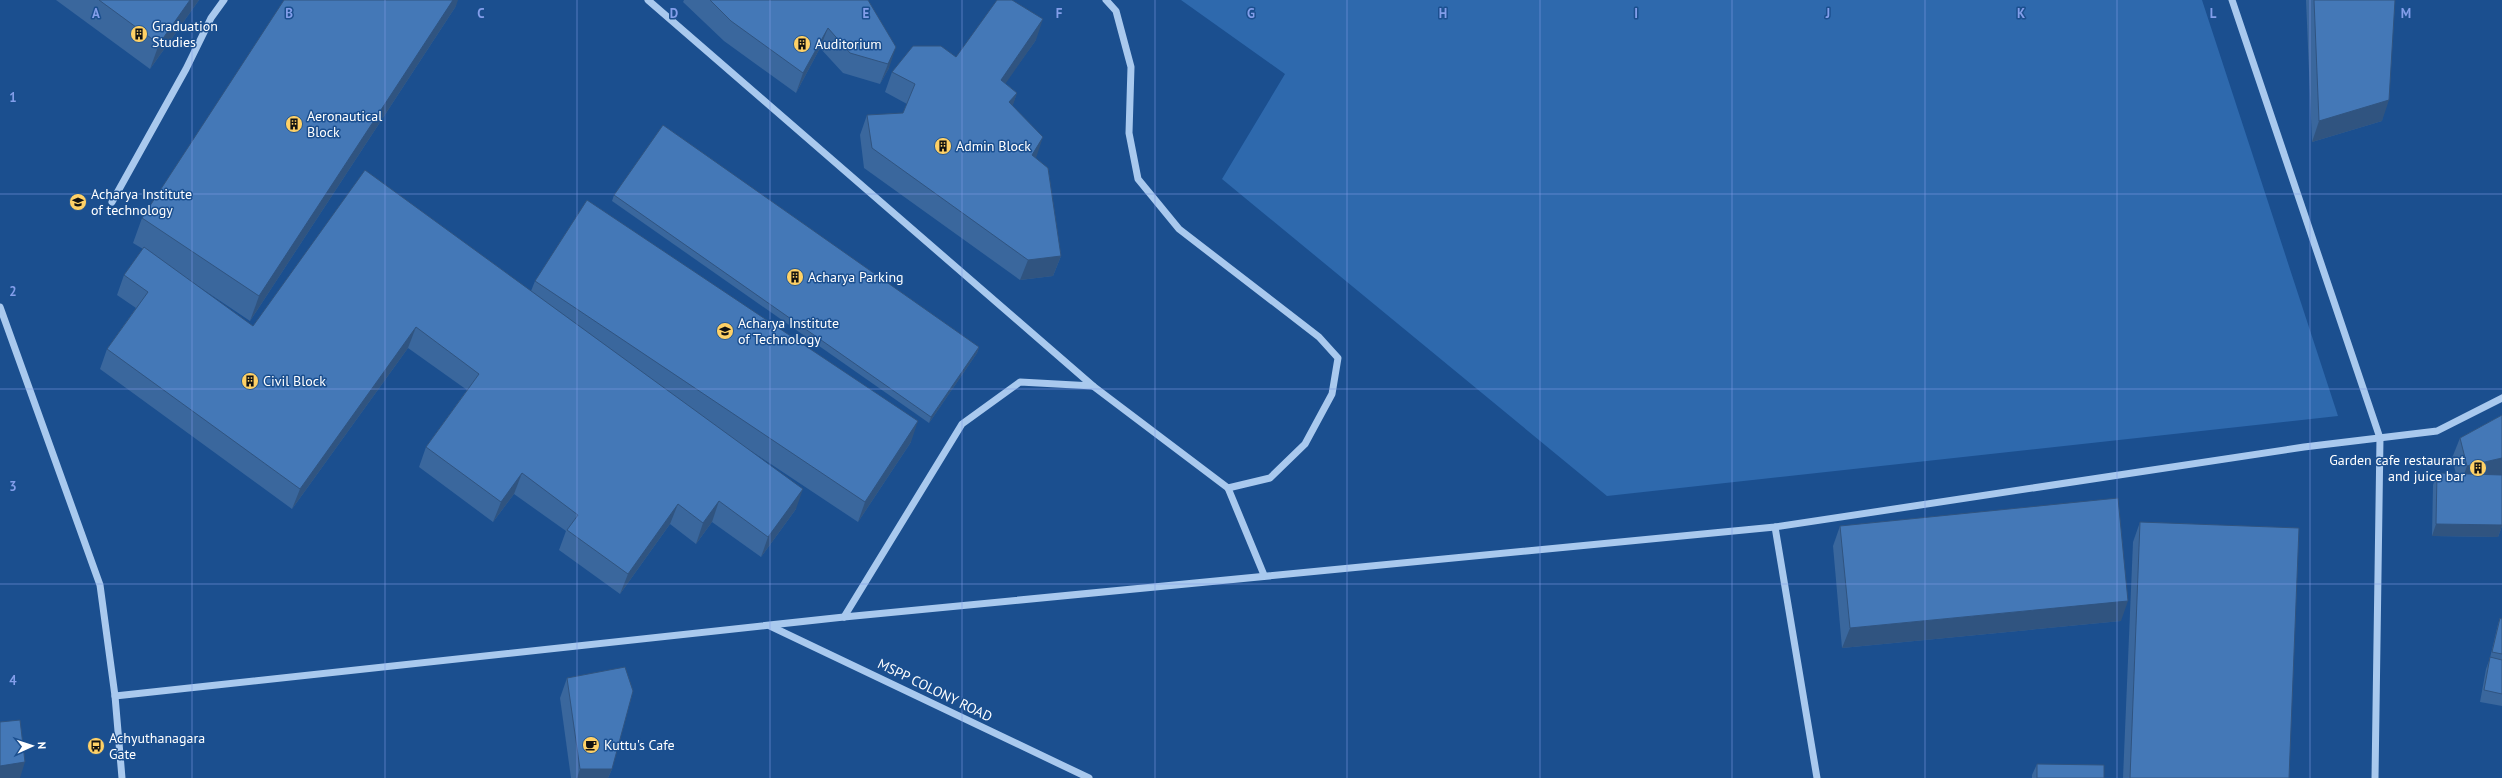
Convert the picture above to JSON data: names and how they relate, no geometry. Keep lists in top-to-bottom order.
{
  "streets": {
    "street": ["MSPP COLONY ROAD"]
  },
  "places": {
    "building": [
      "Graduation Studies",
      "Auditorium",
      "Aeronautical Block",
      "Admin Block",
      "Acharya Parking",
      "Civil Block",
      "Garden cafe restaurant and juice bar"
    ],
    "school or university": ["Acharya Institute of technology", "Acharya Institute of Technology"],
    "cafe": ["Kuttu's Cafe"],
    "bus stop": ["Achyuthanagara Gate"]
  },
  "north": "right",
  "grid": {
    "columns": [
      "A",
      "B",
      "C",
      "D",
      "E",
      "F",
      "G",
      "H",
      "I",
      "J",
      "K",
      "L",
      "M"
    ],
    "rows": [
      "1",
      "2",
      "3",
      "4"
    ]
  }
}
